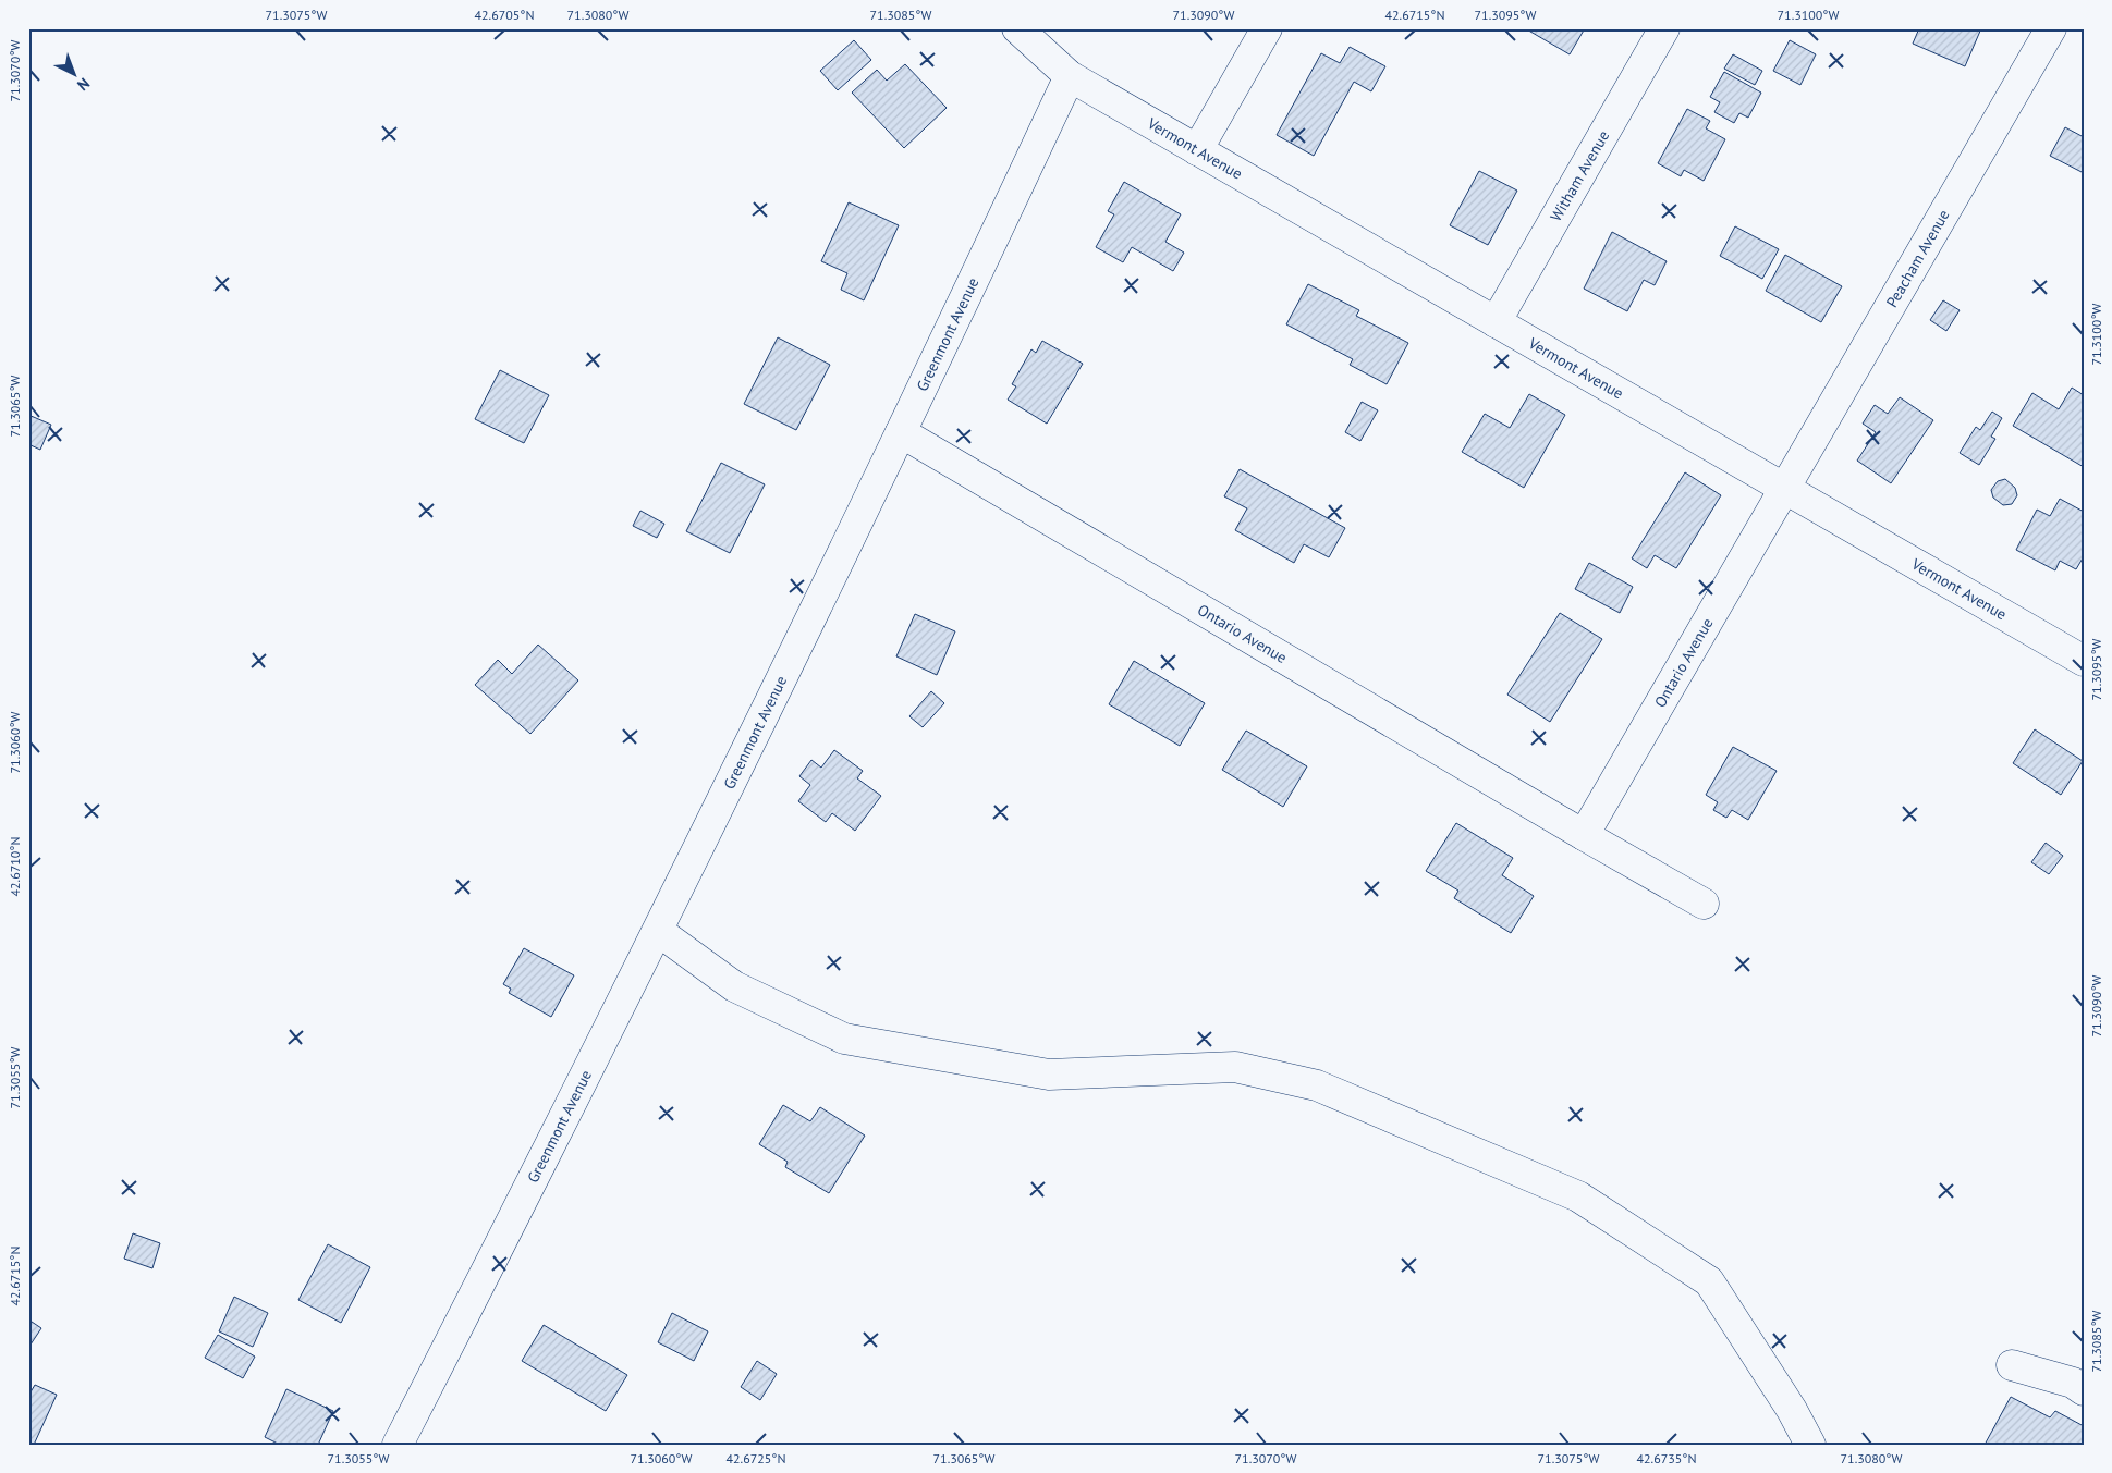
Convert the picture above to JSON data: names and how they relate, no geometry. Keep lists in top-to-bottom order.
{
  "streets": {
    "street": [
      "Vermont Avenue",
      "Witham Avenue",
      "Peacham Avenue",
      "Greenmont Avenue",
      "Ontario Avenue"
    ]
  },
  "crossings": [
    ["Vermont Avenue", "Witham Avenue"],
    ["Vermont Avenue", "Peacham Avenue"],
    ["Vermont Avenue", "Greenmont Avenue"],
    ["Vermont Avenue", "Ontario Avenue"],
    ["Peacham Avenue", "Ontario Avenue"],
    ["Greenmont Avenue", "Ontario Avenue"]
  ],
  "north": "bottom right",
  "coordinates": [
    "71.3075°W",
    "42.6705°N",
    "71.3080°W",
    "71.3085°W",
    "71.3090°W",
    "42.6715°N",
    "71.3095°W",
    "71.3100°W",
    "71.3070°W",
    "71.3065°W",
    "71.3060°W",
    "42.6710°N",
    "71.3055°W",
    "42.6725°N",
    "42.6735°N"
  ]
}
